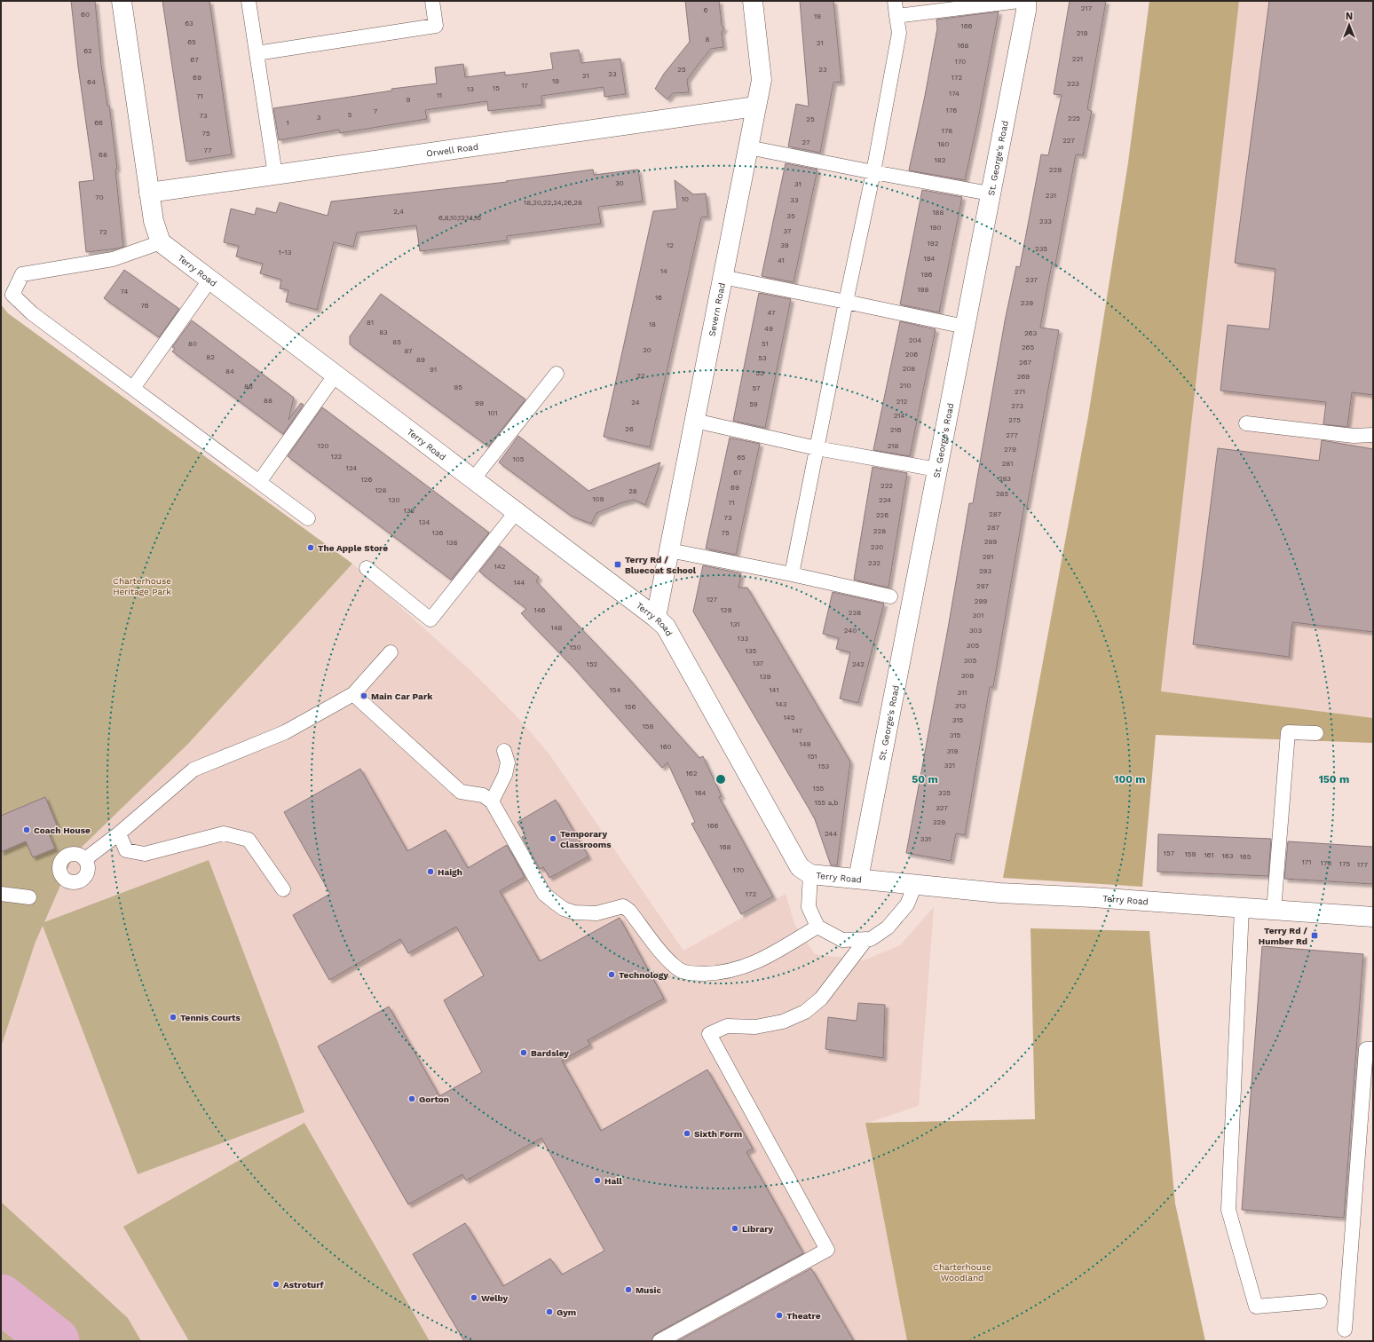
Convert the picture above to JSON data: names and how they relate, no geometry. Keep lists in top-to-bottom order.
{
  "streets": {
    "street": [
      "Orwell Road",
      "St. George's Road",
      "Terry Road",
      "Severn Road"
    ]
  },
  "crossings": [
    ["Orwell Road", "Severn Road"],
    ["St. George's Road", "Terry Road"],
    ["Terry Road", "Severn Road"]
  ],
  "parks": ["Charterhouse Heritage Park", "Charterhouse Woodland"],
  "places": {
    "other": [
      "The Apple Store",
      "Main Car Park",
      "Coach House",
      "Temporary Classrooms",
      "Haigh",
      "Technology",
      "Tennis Courts",
      "Bardsley",
      "Gorton",
      "Sixth Form",
      "Hall",
      "Library",
      "Astroturf",
      "Music",
      "Welby",
      "Gym",
      "Theatre"
    ],
    "transit": ["Terry Rd / Bluecoat School", "Terry Rd / Humber Rd"]
  },
  "house_numbers": [
    "217",
    "6",
    "60",
    "19",
    "63",
    "166",
    "219",
    "8",
    "65",
    "21",
    "168",
    "62",
    "221",
    "67",
    "170",
    "25",
    "23",
    "23",
    "21",
    "69",
    "172",
    "19",
    "64",
    "223",
    "17",
    "15",
    "13",
    "174",
    "11",
    "71",
    "9",
    "176",
    "7",
    "5",
    "73",
    "3",
    "225",
    "25",
    "66",
    "1",
    "178",
    "75",
    "227",
    "27",
    "180",
    "77",
    "68",
    "182",
    "229",
    "30",
    "31",
    "231",
    "70",
    "10",
    "33",
    "18,20,22,24,26,28",
    "2,4",
    "188",
    "35",
    "6,8,10,12,14,16",
    "233",
    "190",
    "37",
    "72",
    "192",
    "12",
    "39",
    "235",
    "1-13",
    "194",
    "41",
    "14",
    "196",
    "237",
    "198",
    "74",
    "16",
    "239",
    "76",
    "47",
    "81",
    "18",
    "49",
    "83",
    "263",
    "204",
    "85",
    "80",
    "51",
    "265",
    "20",
    "87",
    "206",
    "82",
    "53",
    "89",
    "267",
    "208",
    "91",
    "84",
    "55",
    "22",
    "269",
    "210",
    "86",
    "95",
    "57",
    "271",
    "88",
    "212",
    "24",
    "99",
    "59",
    "273",
    "101",
    "214",
    "275",
    "26",
    "216",
    "277",
    "120",
    "218",
    "279",
    "122",
    "65",
    "105",
    "281",
    "124",
    "67",
    "283",
    "126",
    "222",
    "69",
    "128",
    "28",
    "285",
    "109",
    "130",
    "224",
    "71",
    "132",
    "287",
    "226",
    "73",
    "134",
    "287",
    "228",
    "136",
    "75",
    "289",
    "138",
    "230",
    "291",
    "232",
    "142",
    "293",
    "144",
    "297",
    "127",
    "299",
    "146",
    "129",
    "238",
    "301",
    "131",
    "148",
    "240",
    "303",
    "133",
    "305",
    "150",
    "135",
    "305",
    "137",
    "152",
    "242",
    "309",
    "139",
    "154",
    "141",
    "311",
    "143",
    "313",
    "156",
    "145",
    "315",
    "158",
    "147",
    "315",
    "149",
    "160",
    "319",
    "151",
    "321",
    "153",
    "162",
    "155",
    "164",
    "325",
    "155 a,b",
    "327",
    "329",
    "166",
    "244",
    "331",
    "168",
    "157",
    "159",
    "161",
    "163",
    "165",
    "171",
    "173",
    "175",
    "177",
    "170",
    "172"
  ],
  "north": "top",
  "rings": ["50 m", "100 m", "150 m"]
}
